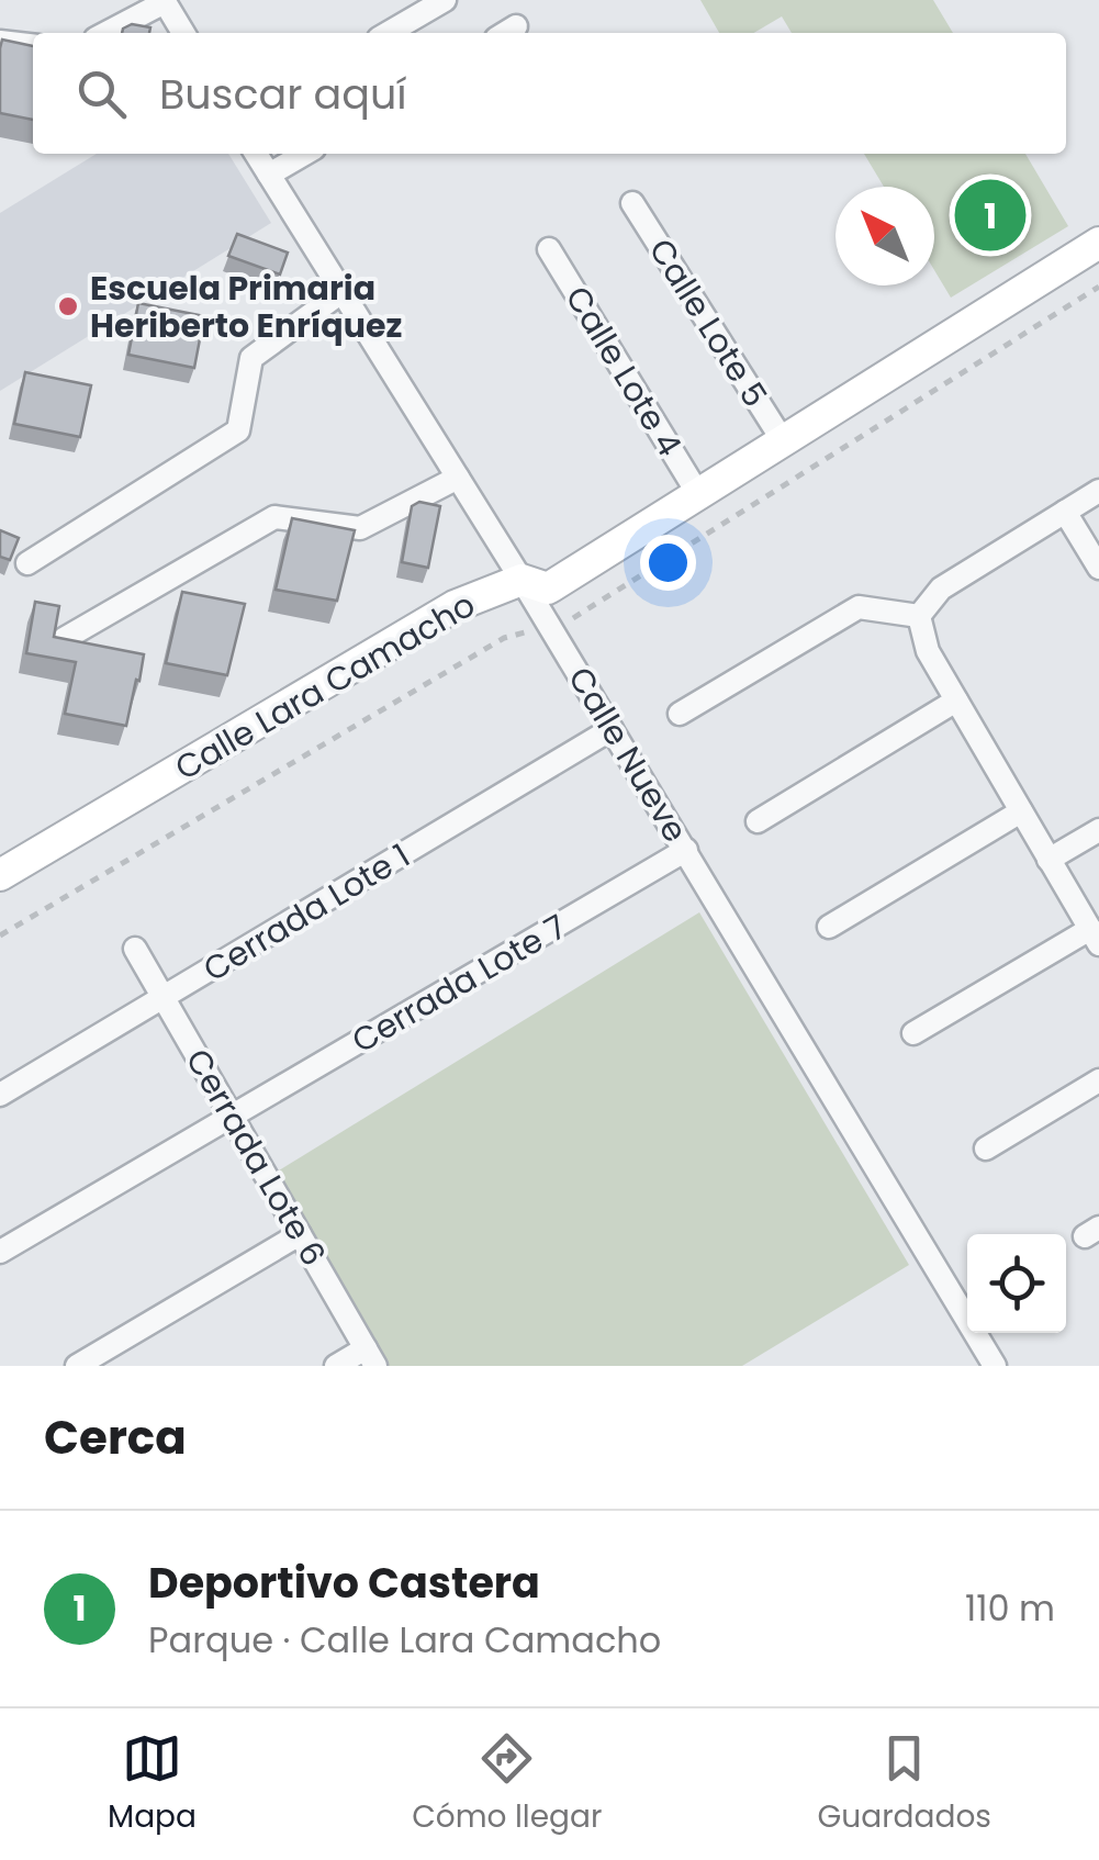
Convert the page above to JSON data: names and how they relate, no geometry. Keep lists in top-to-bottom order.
{
  "streets": {
    "main road": ["Calle Lara Camacho"],
    "street": [
      "Calle Lote 5",
      "Calle Lote 4",
      "Calle Nueve",
      "Cerrada Lote 1",
      "Cerrada Lote 7",
      "Cerrada Lote 6"
    ]
  },
  "crossings": [
    ["Calle Lote 5", "Calle Lara Camacho"],
    ["Calle Lote 4", "Calle Lara Camacho"],
    ["Calle Lara Camacho", "Calle Nueve"],
    ["Calle Nueve", "Cerrada Lote 1"],
    ["Calle Nueve", "Cerrada Lote 7"],
    ["Cerrada Lote 1", "Cerrada Lote 6"],
    ["Cerrada Lote 7", "Cerrada Lote 6"]
  ],
  "places": ["Escuela Primaria Heriberto Enríquez"],
  "north": "top left",
  "page": {
    "search": "Buscar aquí",
    "pins": "1",
    "heading": "Cerca",
    "list": [
      {
        "mark": "1",
        "name": "Deportivo Castera",
        "note": "Parque · Calle Lara Camacho",
        "value": "110 m"
      }
    ],
    "nav": ["Mapa", "Cómo llegar", "Guardados"]
  }
}
